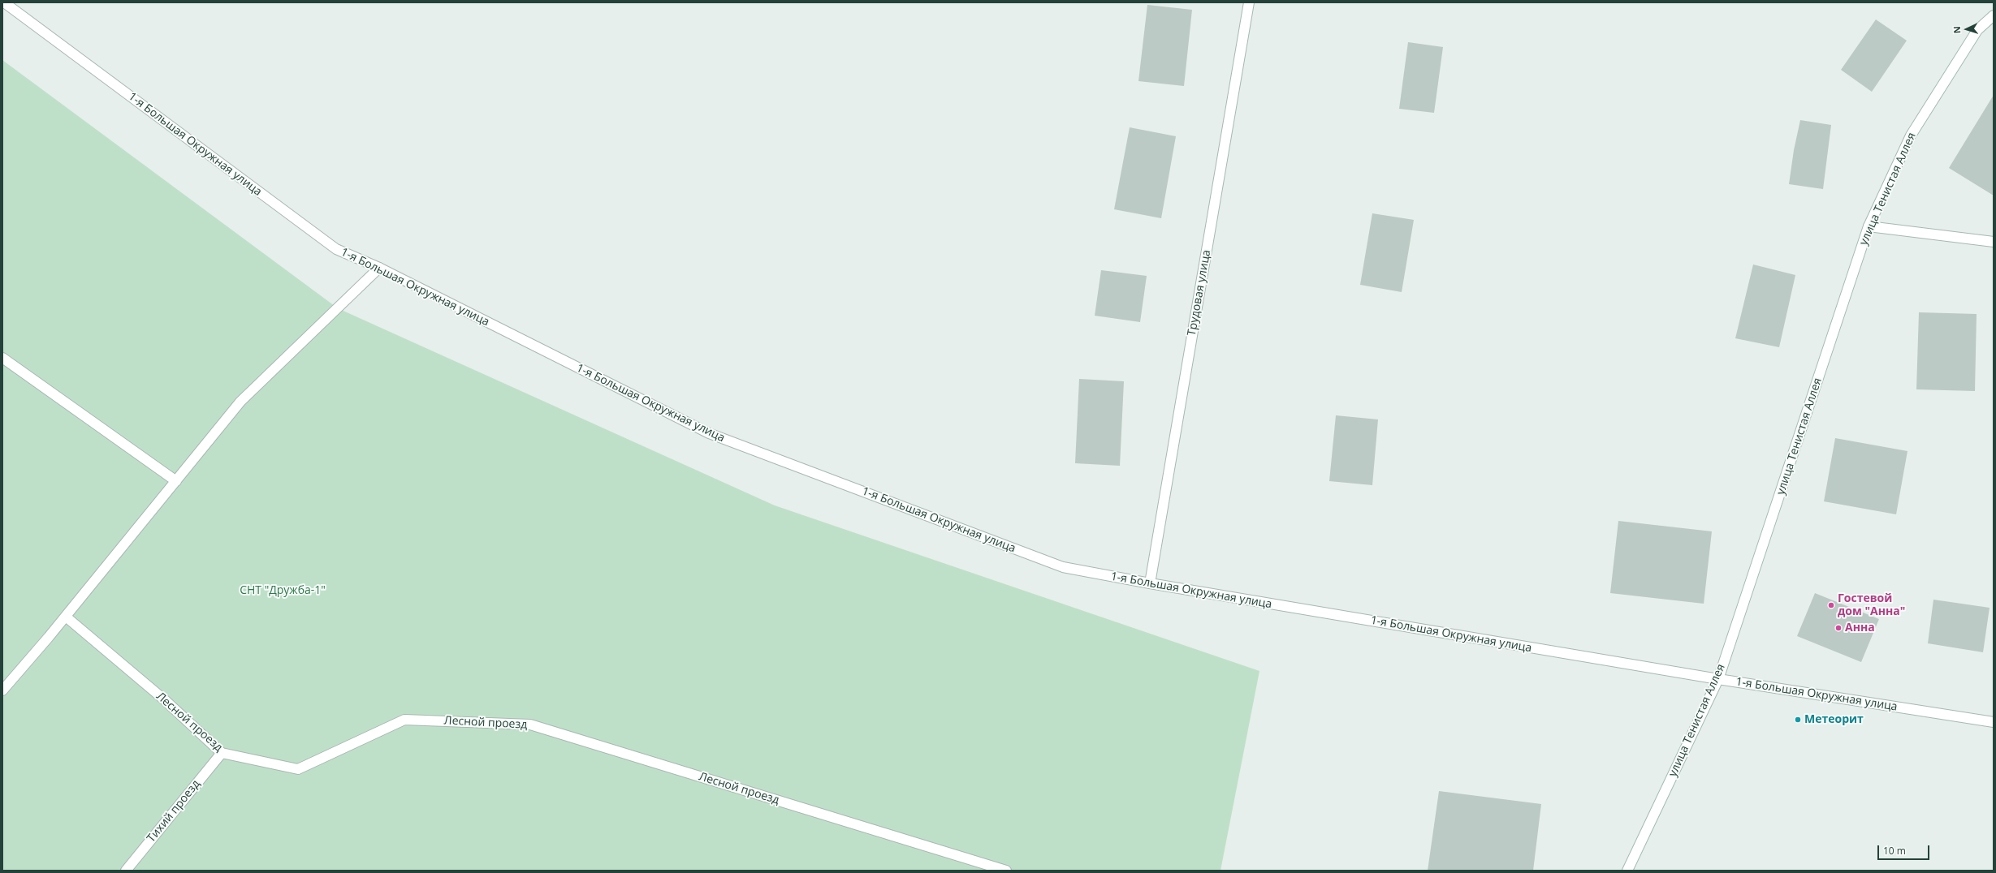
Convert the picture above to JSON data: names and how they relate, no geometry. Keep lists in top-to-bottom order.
{
  "streets": {
    "street": [
      "1-я Большая Окружная улица",
      "улица Тенистая Аллея",
      "Трудовая улица",
      "Лесной проезд",
      "Тихий проезд"
    ]
  },
  "crossings": [
    ["1-я Большая Окружная улица", "улица Тенистая Аллея"],
    ["1-я Большая Окружная улица", "Трудовая улица"],
    ["Лесной проезд", "Тихий проезд"]
  ],
  "parks": ["СНТ \"Дружба-1\""],
  "places": ["Гостевой дом \"Анна\"", "Анна", "Метеорит"],
  "scale_bar": "10 m",
  "north": "left"
}
